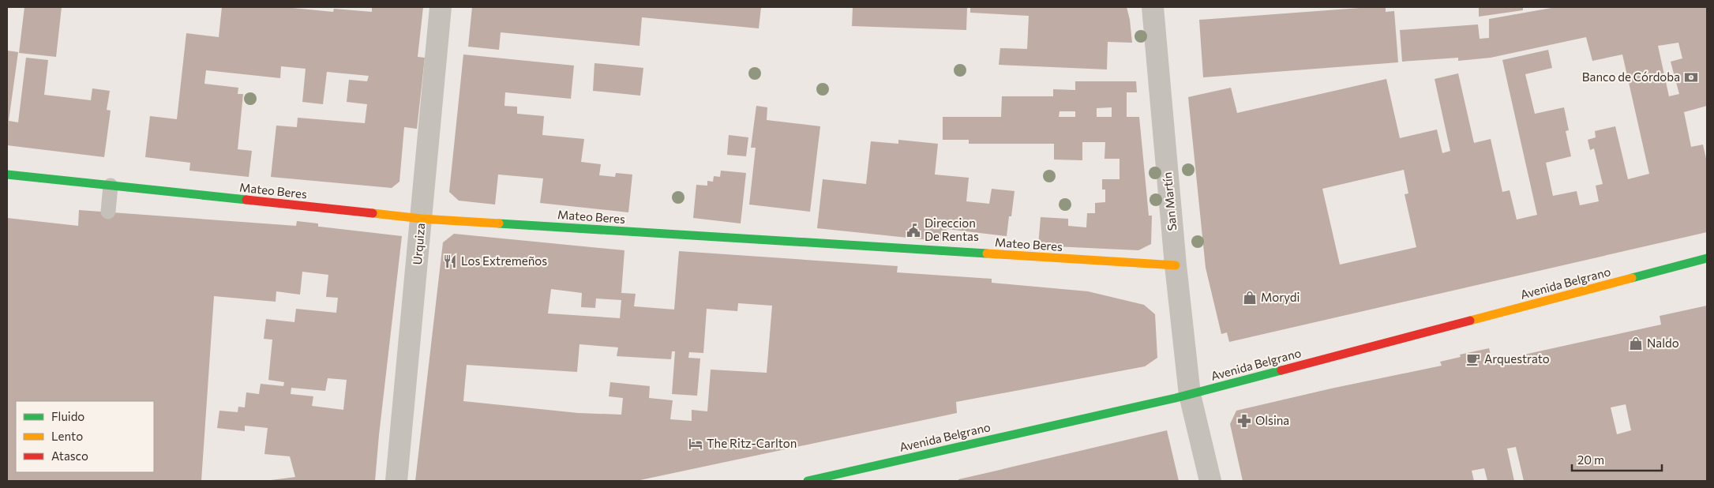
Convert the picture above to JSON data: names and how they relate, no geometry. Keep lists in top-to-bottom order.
{
  "streets": {
    "street": [
      "Mateo Beres",
      "San Martín",
      "Urquiza",
      "Avenida Belgrano"
    ]
  },
  "crossings": [
    ["Mateo Beres", "San Martín"],
    ["Mateo Beres", "Urquiza"],
    ["San Martín", "Avenida Belgrano"]
  ],
  "places": {
    "bank": ["Banco de Córdoba"],
    "public building": ["Direccion De Rentas"],
    "restaurant": ["Los Extremeños"],
    "shop": ["Morydi", "Naldo"],
    "cafe": ["Arquestrato"],
    "pharmacy": ["Olsina"],
    "hotel": ["The Ritz-Carlton"]
  },
  "legend": ["Fluido", "Lento", "Atasco"],
  "scale_bar": "20 m"
}
